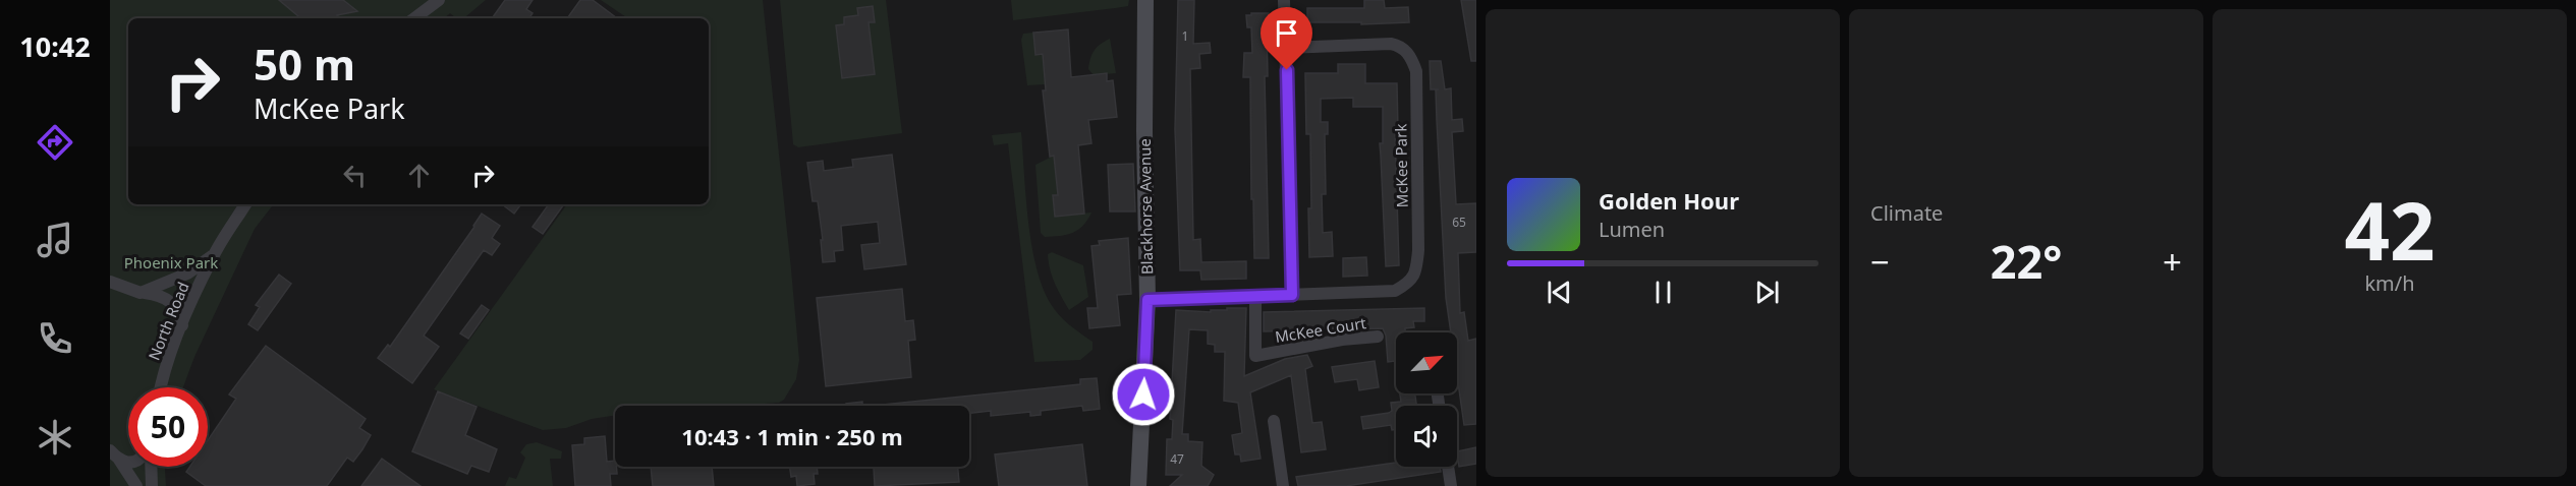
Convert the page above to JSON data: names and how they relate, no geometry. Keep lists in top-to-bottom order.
{
  "streets": {
    "main road": ["Blackhorse Avenue"],
    "street": ["McKee Park", "North Road", "McKee Court"]
  },
  "crossings": [
    ["McKee Park", "Blackhorse Avenue"],
    ["McKee Park", "McKee Court"]
  ],
  "parks": ["Phoenix Park"],
  "house_numbers": ["1", "65", "47"],
  "north": "top right",
  "page": {
    "tabs": "10:42",
    "tile": [
      "Climate",
      ["42", "km/h"]
    ],
    "turn": ["50 m", "McKee Park"],
    "song": ["Golden Hour", "Lumen"],
    "heat": ["−", "22°", "+"],
    "limit": "50",
    "trip": "10:43 · 1 min · 250 m"
  }
}
